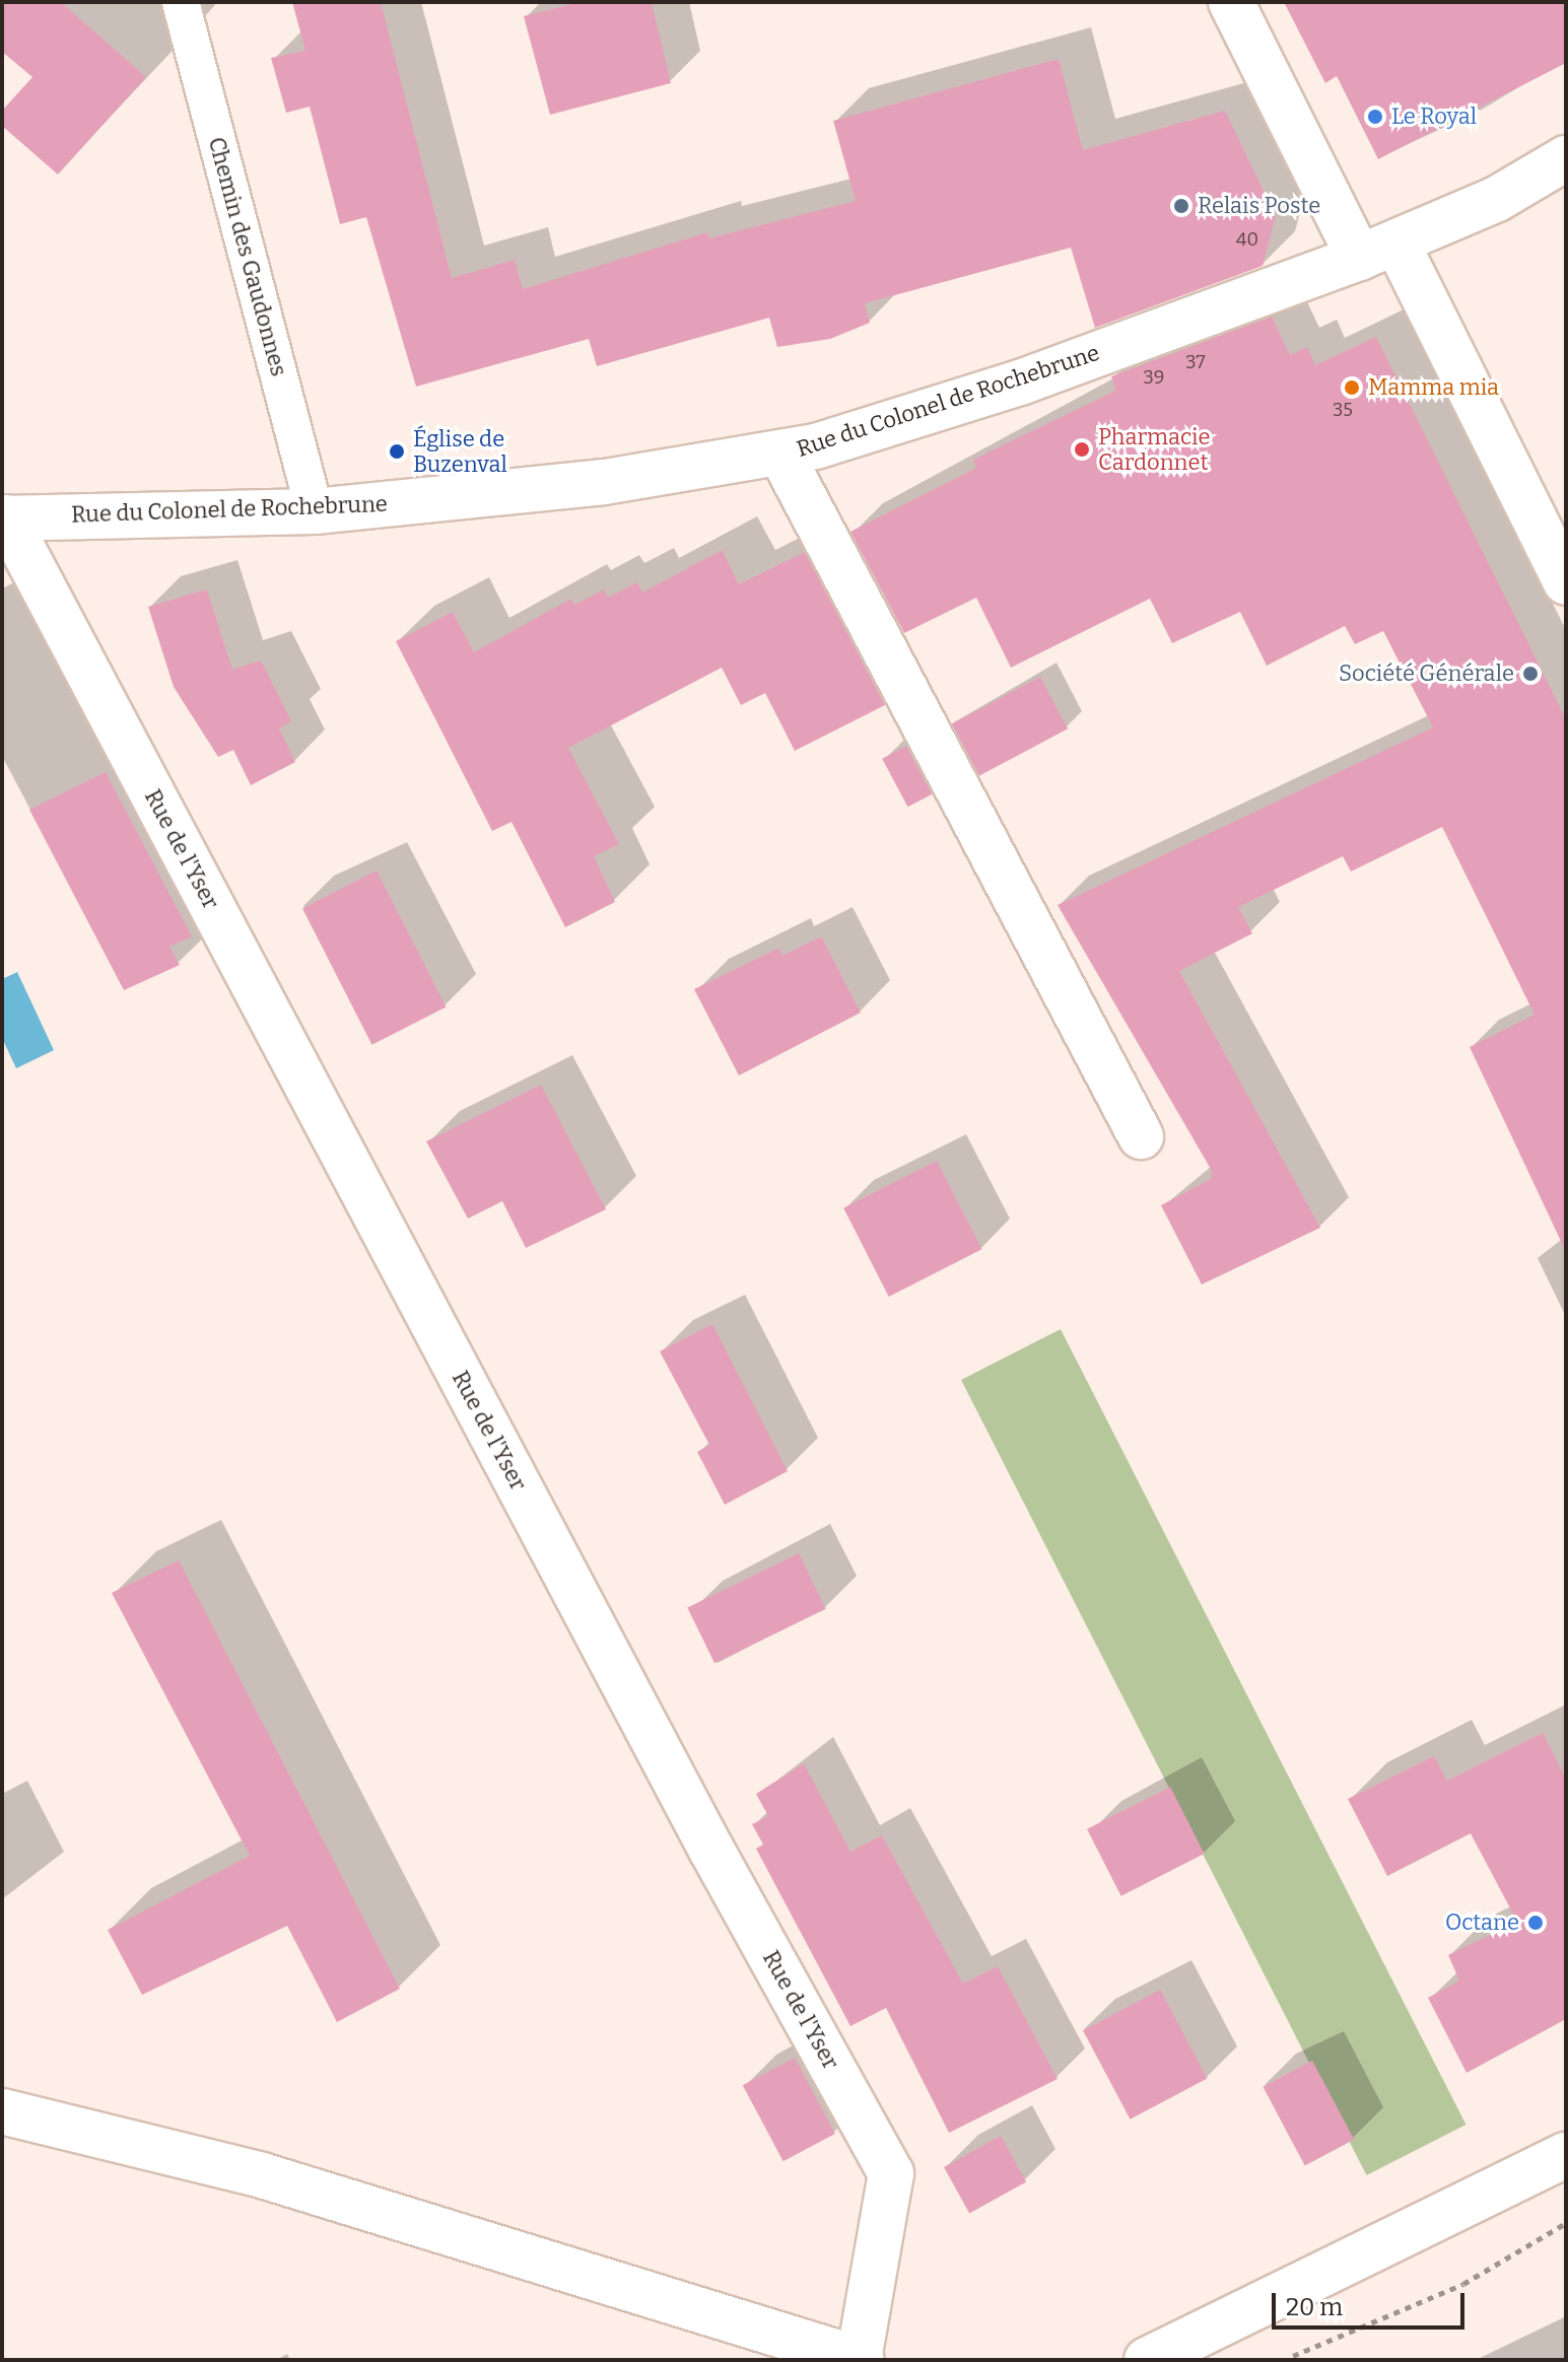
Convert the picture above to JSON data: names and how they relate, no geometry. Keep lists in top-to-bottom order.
{
  "streets": {
    "street": ["Rue du Colonel de Rochebrune", "Rue de l'Yser"],
    "lane": ["Chemin des Gaudonnes"]
  },
  "crossings": [
    ["Chemin des Gaudonnes", "Rue du Colonel de Rochebrune"],
    ["Rue du Colonel de Rochebrune", "Rue de l'Yser"]
  ],
  "places": [
    "Le Royal",
    "Relais Poste",
    "Mamma mia",
    "Pharmacie Cardonnet",
    "Église de Buzenval",
    "Société Générale",
    "Octane"
  ],
  "house_numbers": [
    "40",
    "37",
    "39",
    "35"
  ],
  "scale_bar": "20 m"
}
